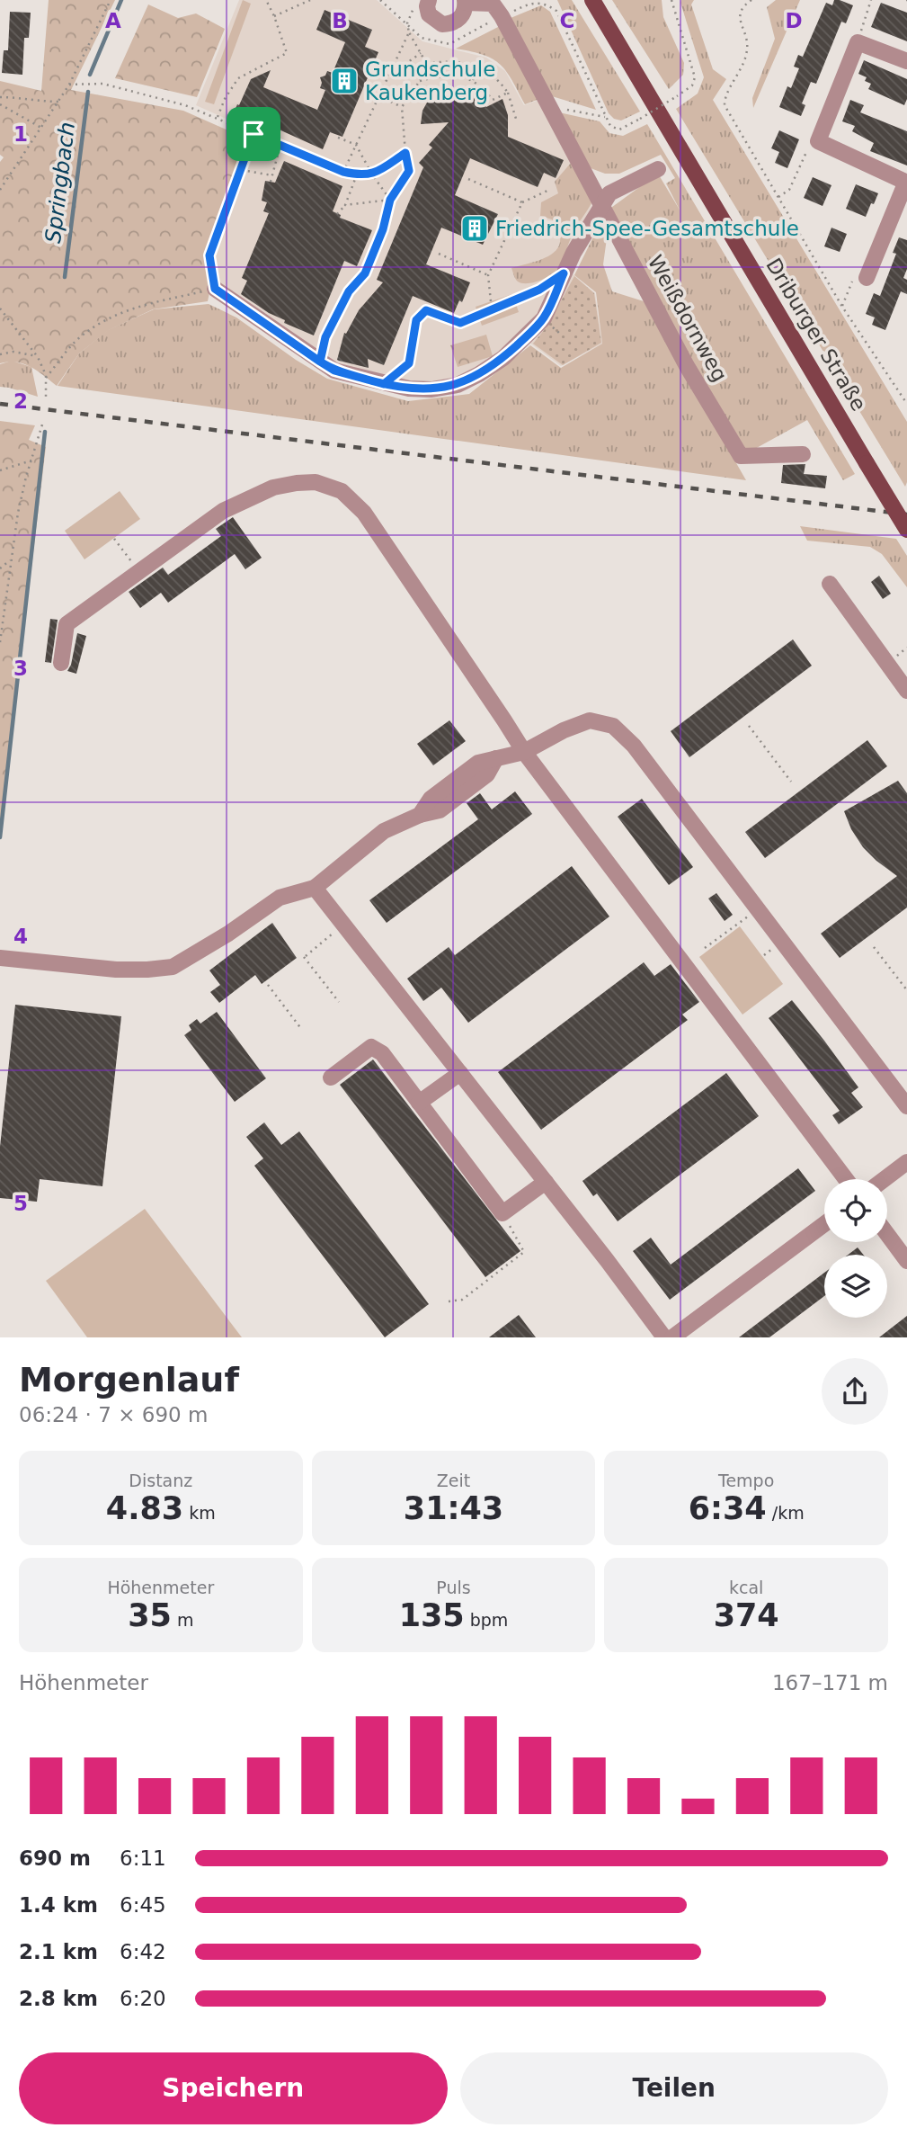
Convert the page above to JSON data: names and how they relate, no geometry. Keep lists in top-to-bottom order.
{
  "streets": {
    "main road": ["Driburger Straße"],
    "street": ["Weißdornweg"]
  },
  "water": ["Springbach"],
  "places": {
    "building": ["Grundschule Kaukenberg", "Friedrich-Spee-Gesamtschule"]
  },
  "page": {
    "heading": ["Morgenlauf", "06:24 · 7 × 690 m"],
    "stats": [
      ["Distanz", "4.83 km"],
      ["Zeit", "31:43"],
      ["Tempo", "6:34 /km"],
      ["Höhenmeter", "35 m"],
      ["Puls", "135 bpm"],
      ["kcal", "374"]
    ],
    "chart": ["Höhenmeter", "167–171 m"],
    "list": [
      {
        "name": "690 m",
        "note": "6:11"
      },
      {
        "name": "1.4 km",
        "note": "6:45"
      },
      {
        "name": "2.1 km",
        "note": "6:42"
      },
      {
        "name": "2.8 km",
        "note": "6:20"
      }
    ],
    "buttons": ["Speichern", "Teilen"]
  },
  "grid": {
    "columns": [
      "A",
      "B",
      "C",
      "D"
    ],
    "rows": [
      "1",
      "2",
      "3",
      "4",
      "5"
    ]
  }
}
